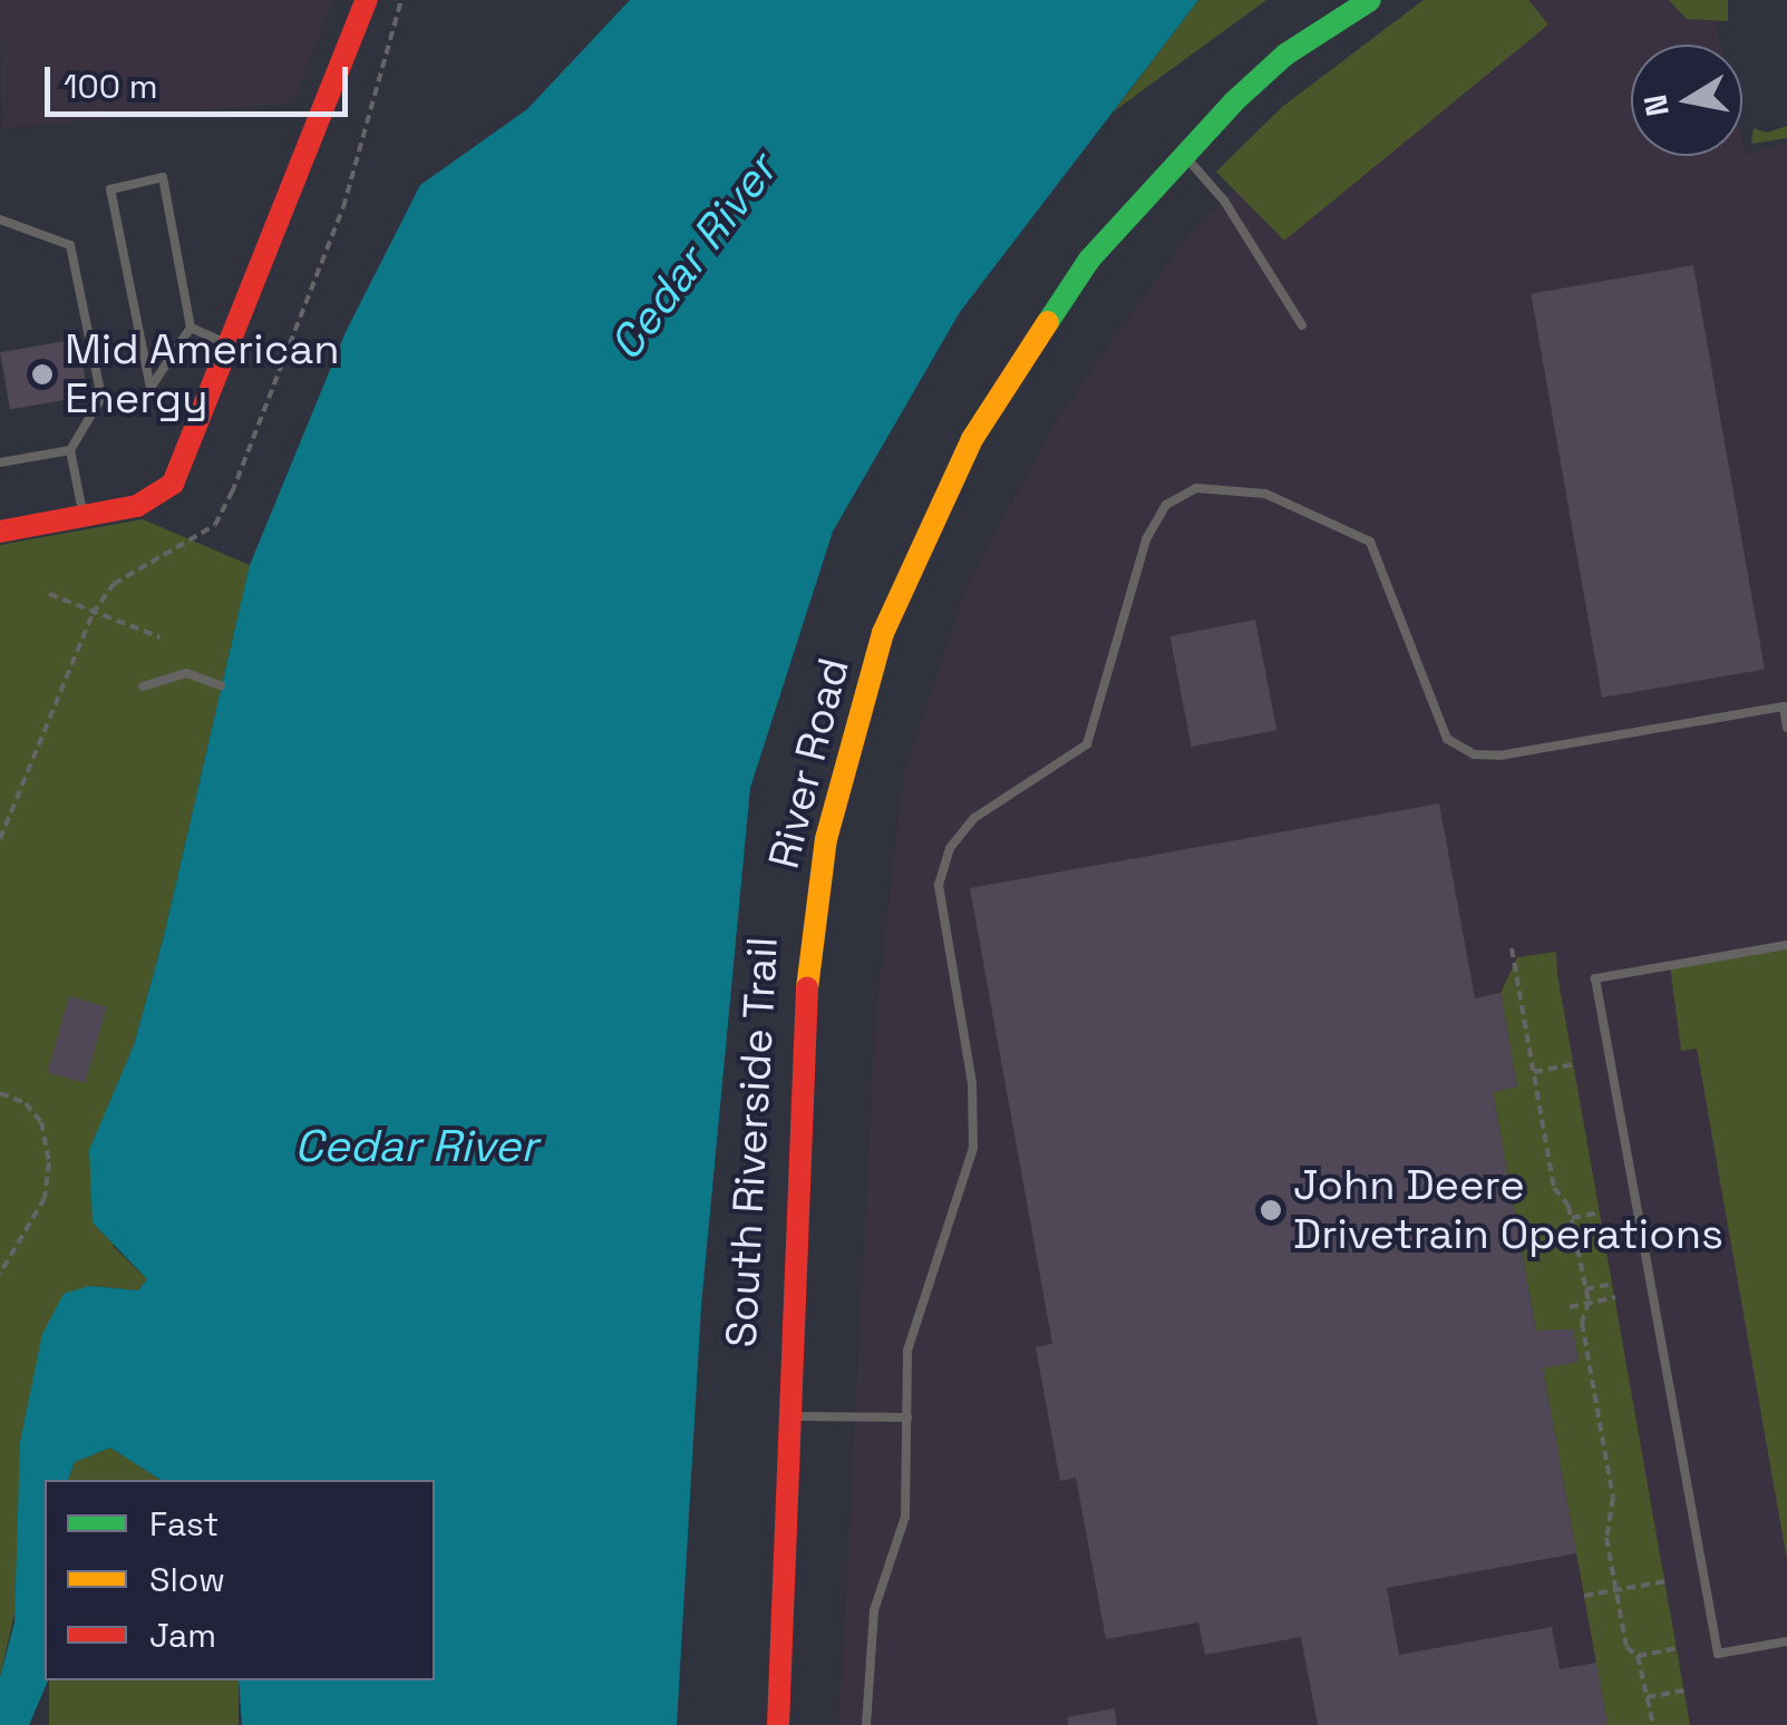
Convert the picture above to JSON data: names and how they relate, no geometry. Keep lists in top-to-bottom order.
{
  "streets": {
    "main road": ["River Road"]
  },
  "water": ["Cedar River"],
  "places": ["Mid American Energy", "John Deere Drivetrain Operations"],
  "legend": ["Fast", "Slow", "Jam"],
  "scale_bar": "100 m",
  "north": "left"
}
